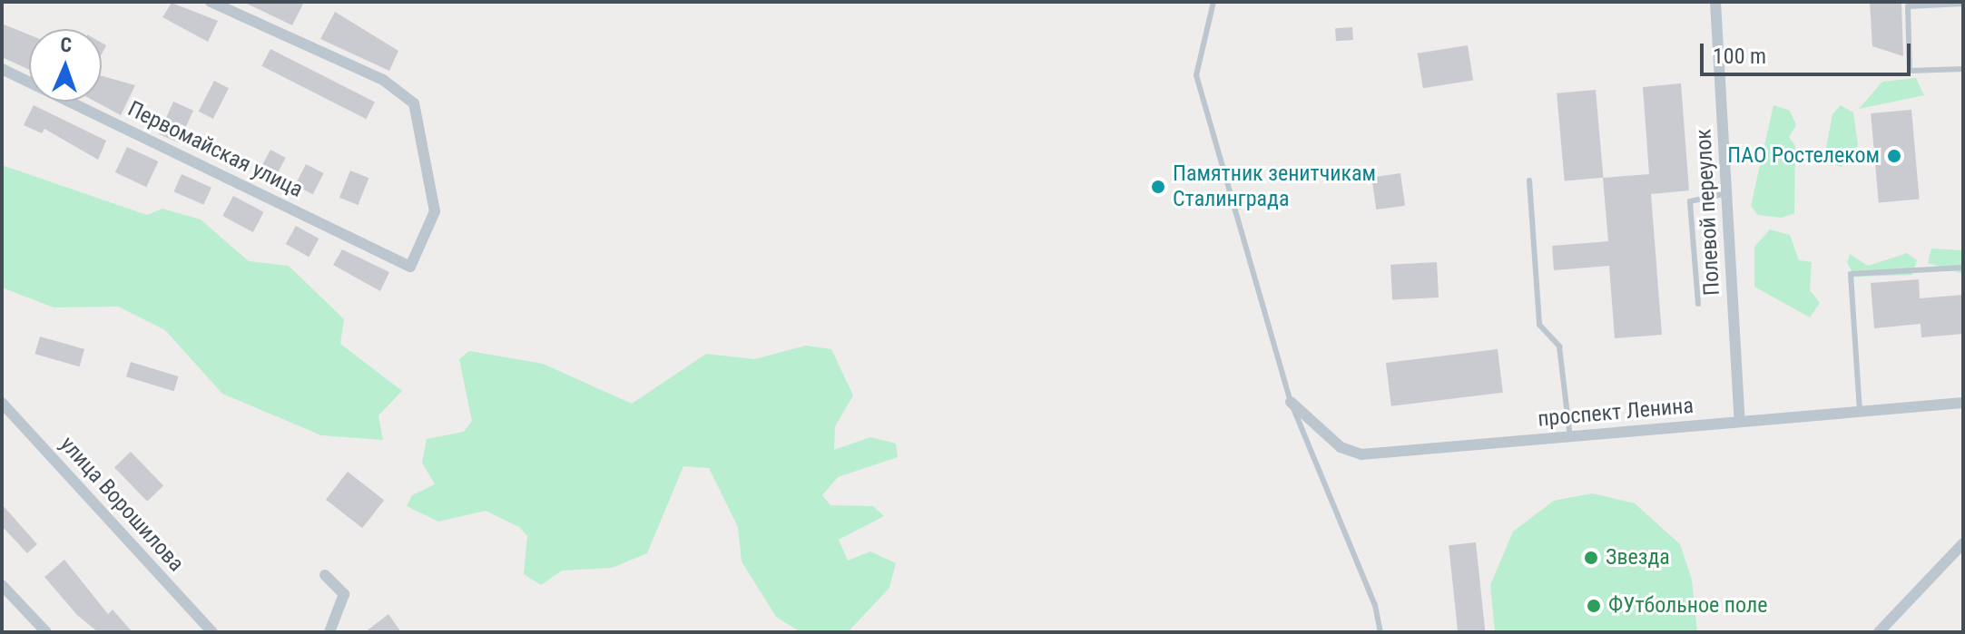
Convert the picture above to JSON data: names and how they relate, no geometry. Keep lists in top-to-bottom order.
{
  "streets": {
    "street": [
      "Первомайская улица",
      "Полевой переулок",
      "проспект Ленина",
      "улица Ворошилова"
    ]
  },
  "crossings": [
    ["Полевой переулок", "проспект Ленина"]
  ],
  "places": [
    "ПАО Ростелеком",
    "Памятник зенитчикам Сталинграда",
    "Звезда",
    "ФУтбольное поле"
  ],
  "scale_bar": "100 m",
  "north": "top"
}
